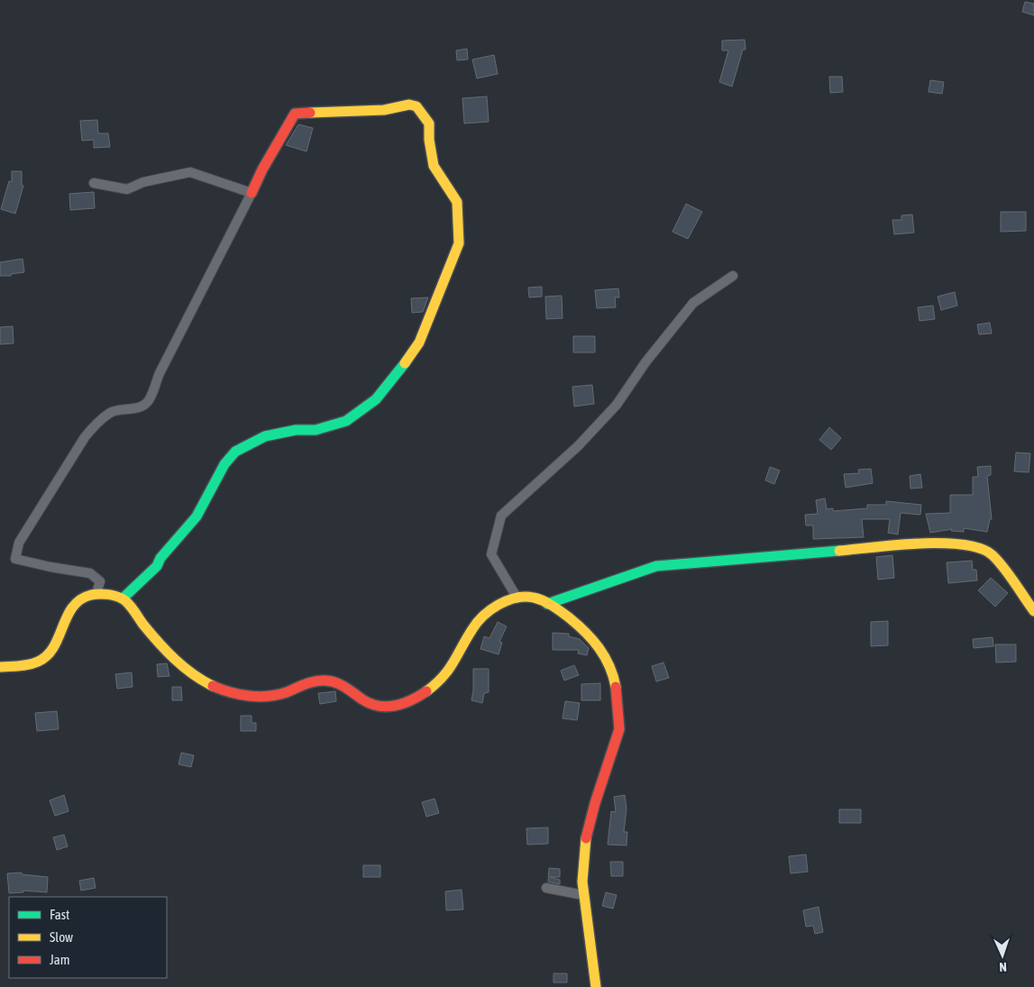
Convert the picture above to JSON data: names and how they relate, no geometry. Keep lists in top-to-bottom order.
{
  "legend": ["Fast", "Slow", "Jam"],
  "north": "bottom"
}
